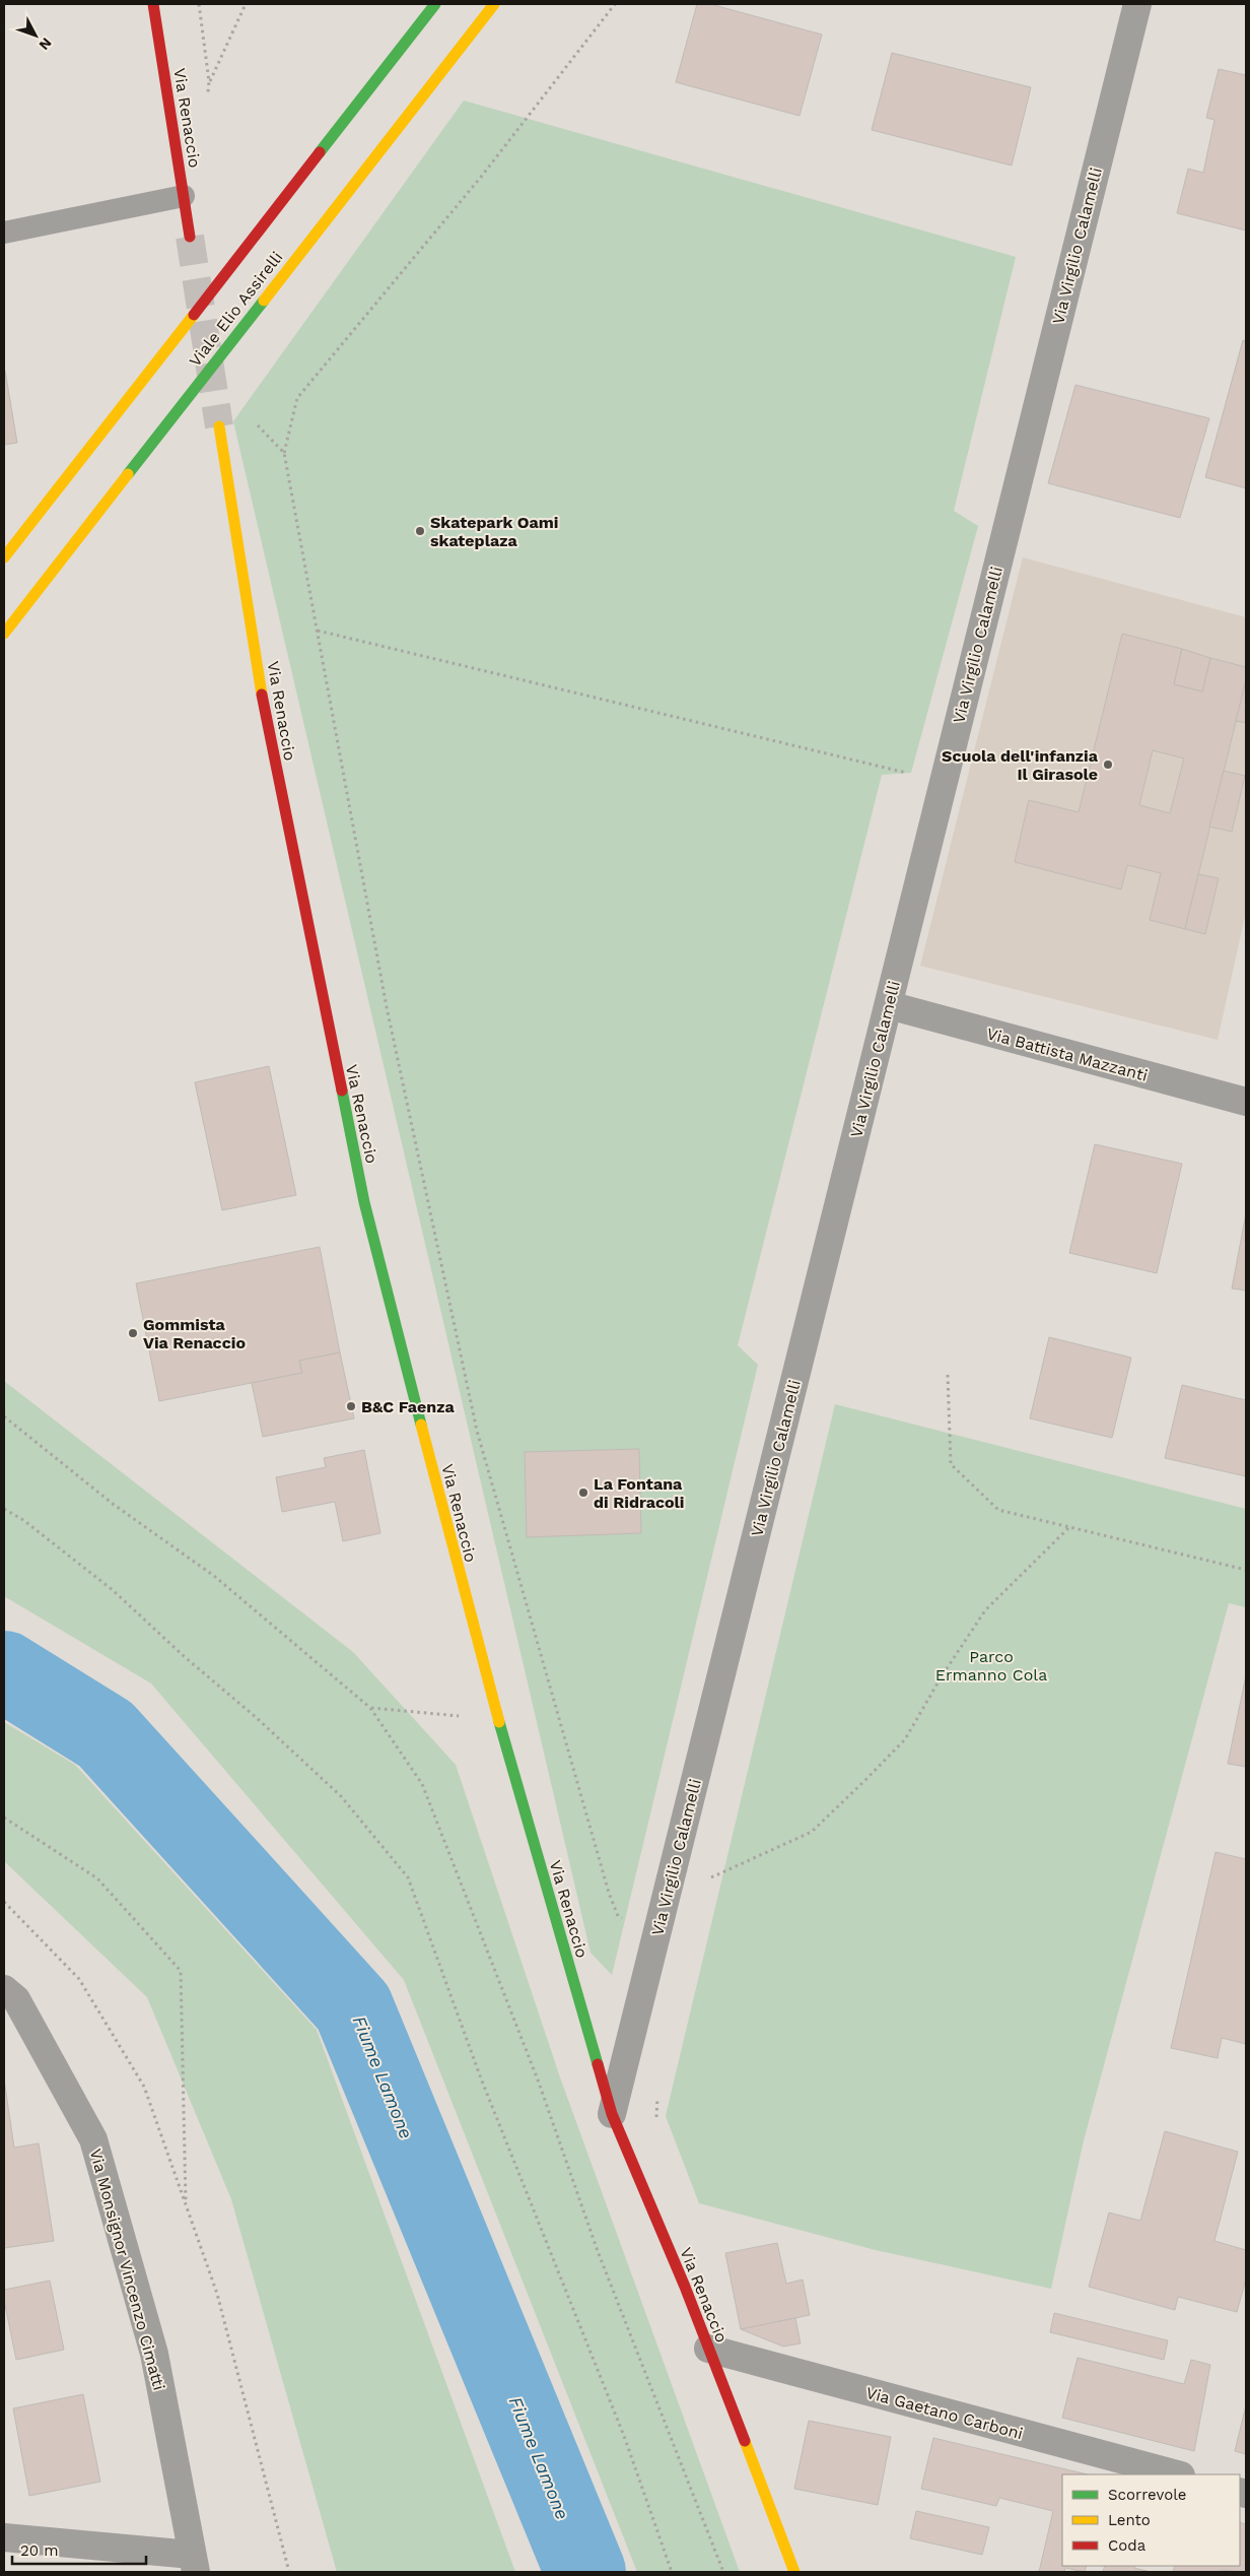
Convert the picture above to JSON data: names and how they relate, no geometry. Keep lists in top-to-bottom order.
{
  "streets": {
    "street": [
      "Via Renaccio",
      "Via Virgilio Calamelli",
      "Viale Elio Assirelli",
      "Via Battista Mazzanti",
      "Via Monsignor Vincenzo Cimatti",
      "Via Gaetano Carboni"
    ]
  },
  "crossings": [
    ["Via Renaccio", "Via Virgilio Calamelli"],
    ["Via Renaccio", "Via Gaetano Carboni"],
    ["Via Virgilio Calamelli", "Via Battista Mazzanti"]
  ],
  "water": ["Fiume Lamone"],
  "parks": ["Parco Ermanno Cola"],
  "places": [
    "Skatepark Oami skateplaza",
    "Scuola dell'infanzia Il Girasole",
    "Gommista Via Renaccio",
    "B&C Faenza",
    "La Fontana di Ridracoli"
  ],
  "legend": ["Scorrevole", "Lento", "Coda"],
  "scale_bar": "20 m",
  "north": "bottom right"
}
